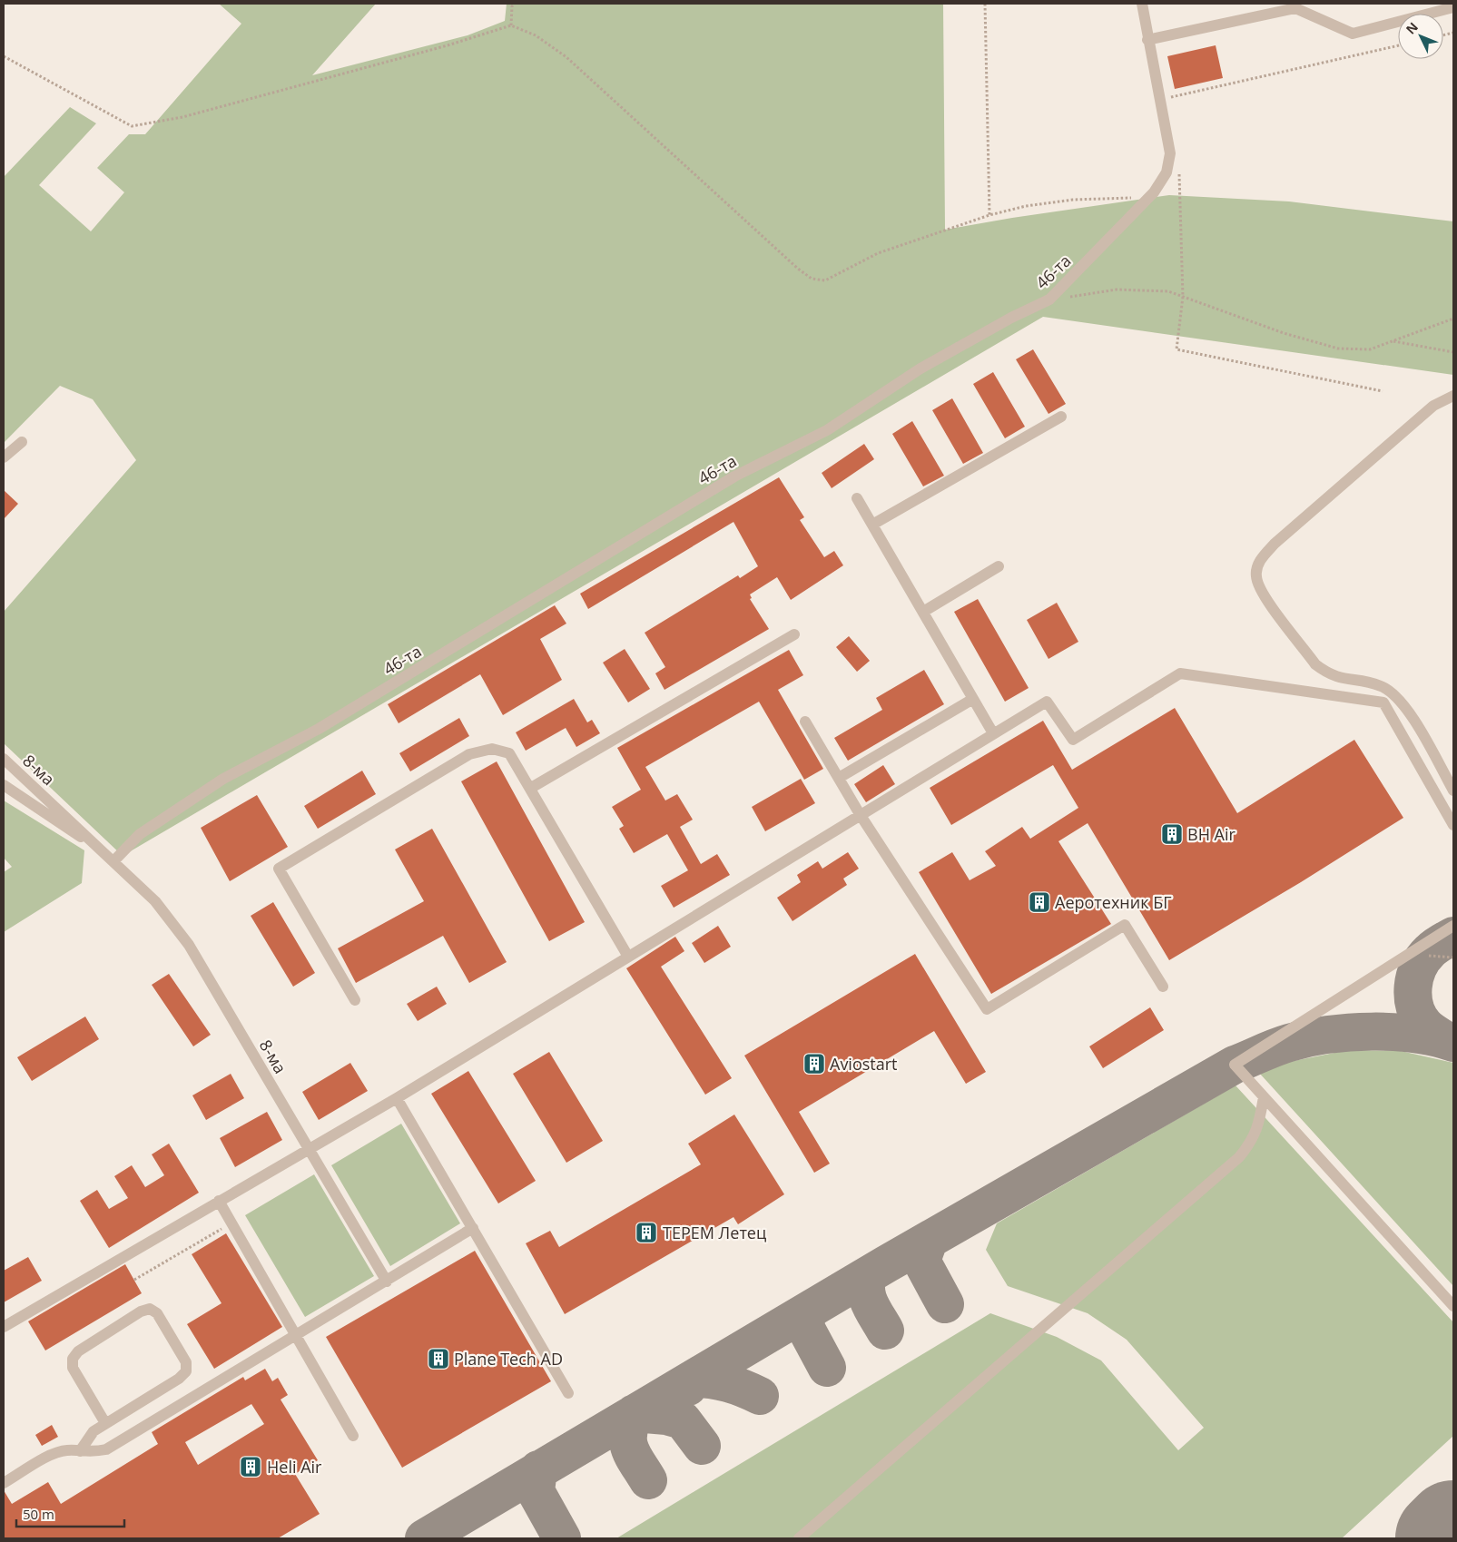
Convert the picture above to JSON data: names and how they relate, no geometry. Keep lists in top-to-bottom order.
{
  "streets": {
    "street": ["46-та", "8-ма"]
  },
  "crossings": [
    ["46-та", "8-ма"]
  ],
  "places": {
    "building": [
      "BH Air",
      "Аеротехник БГ",
      "Aviostart",
      "ТЕРЕМ Летец",
      "Plane Tech AD",
      "Heli Air"
    ]
  },
  "scale_bar": "50 m",
  "north": "top left"
}
